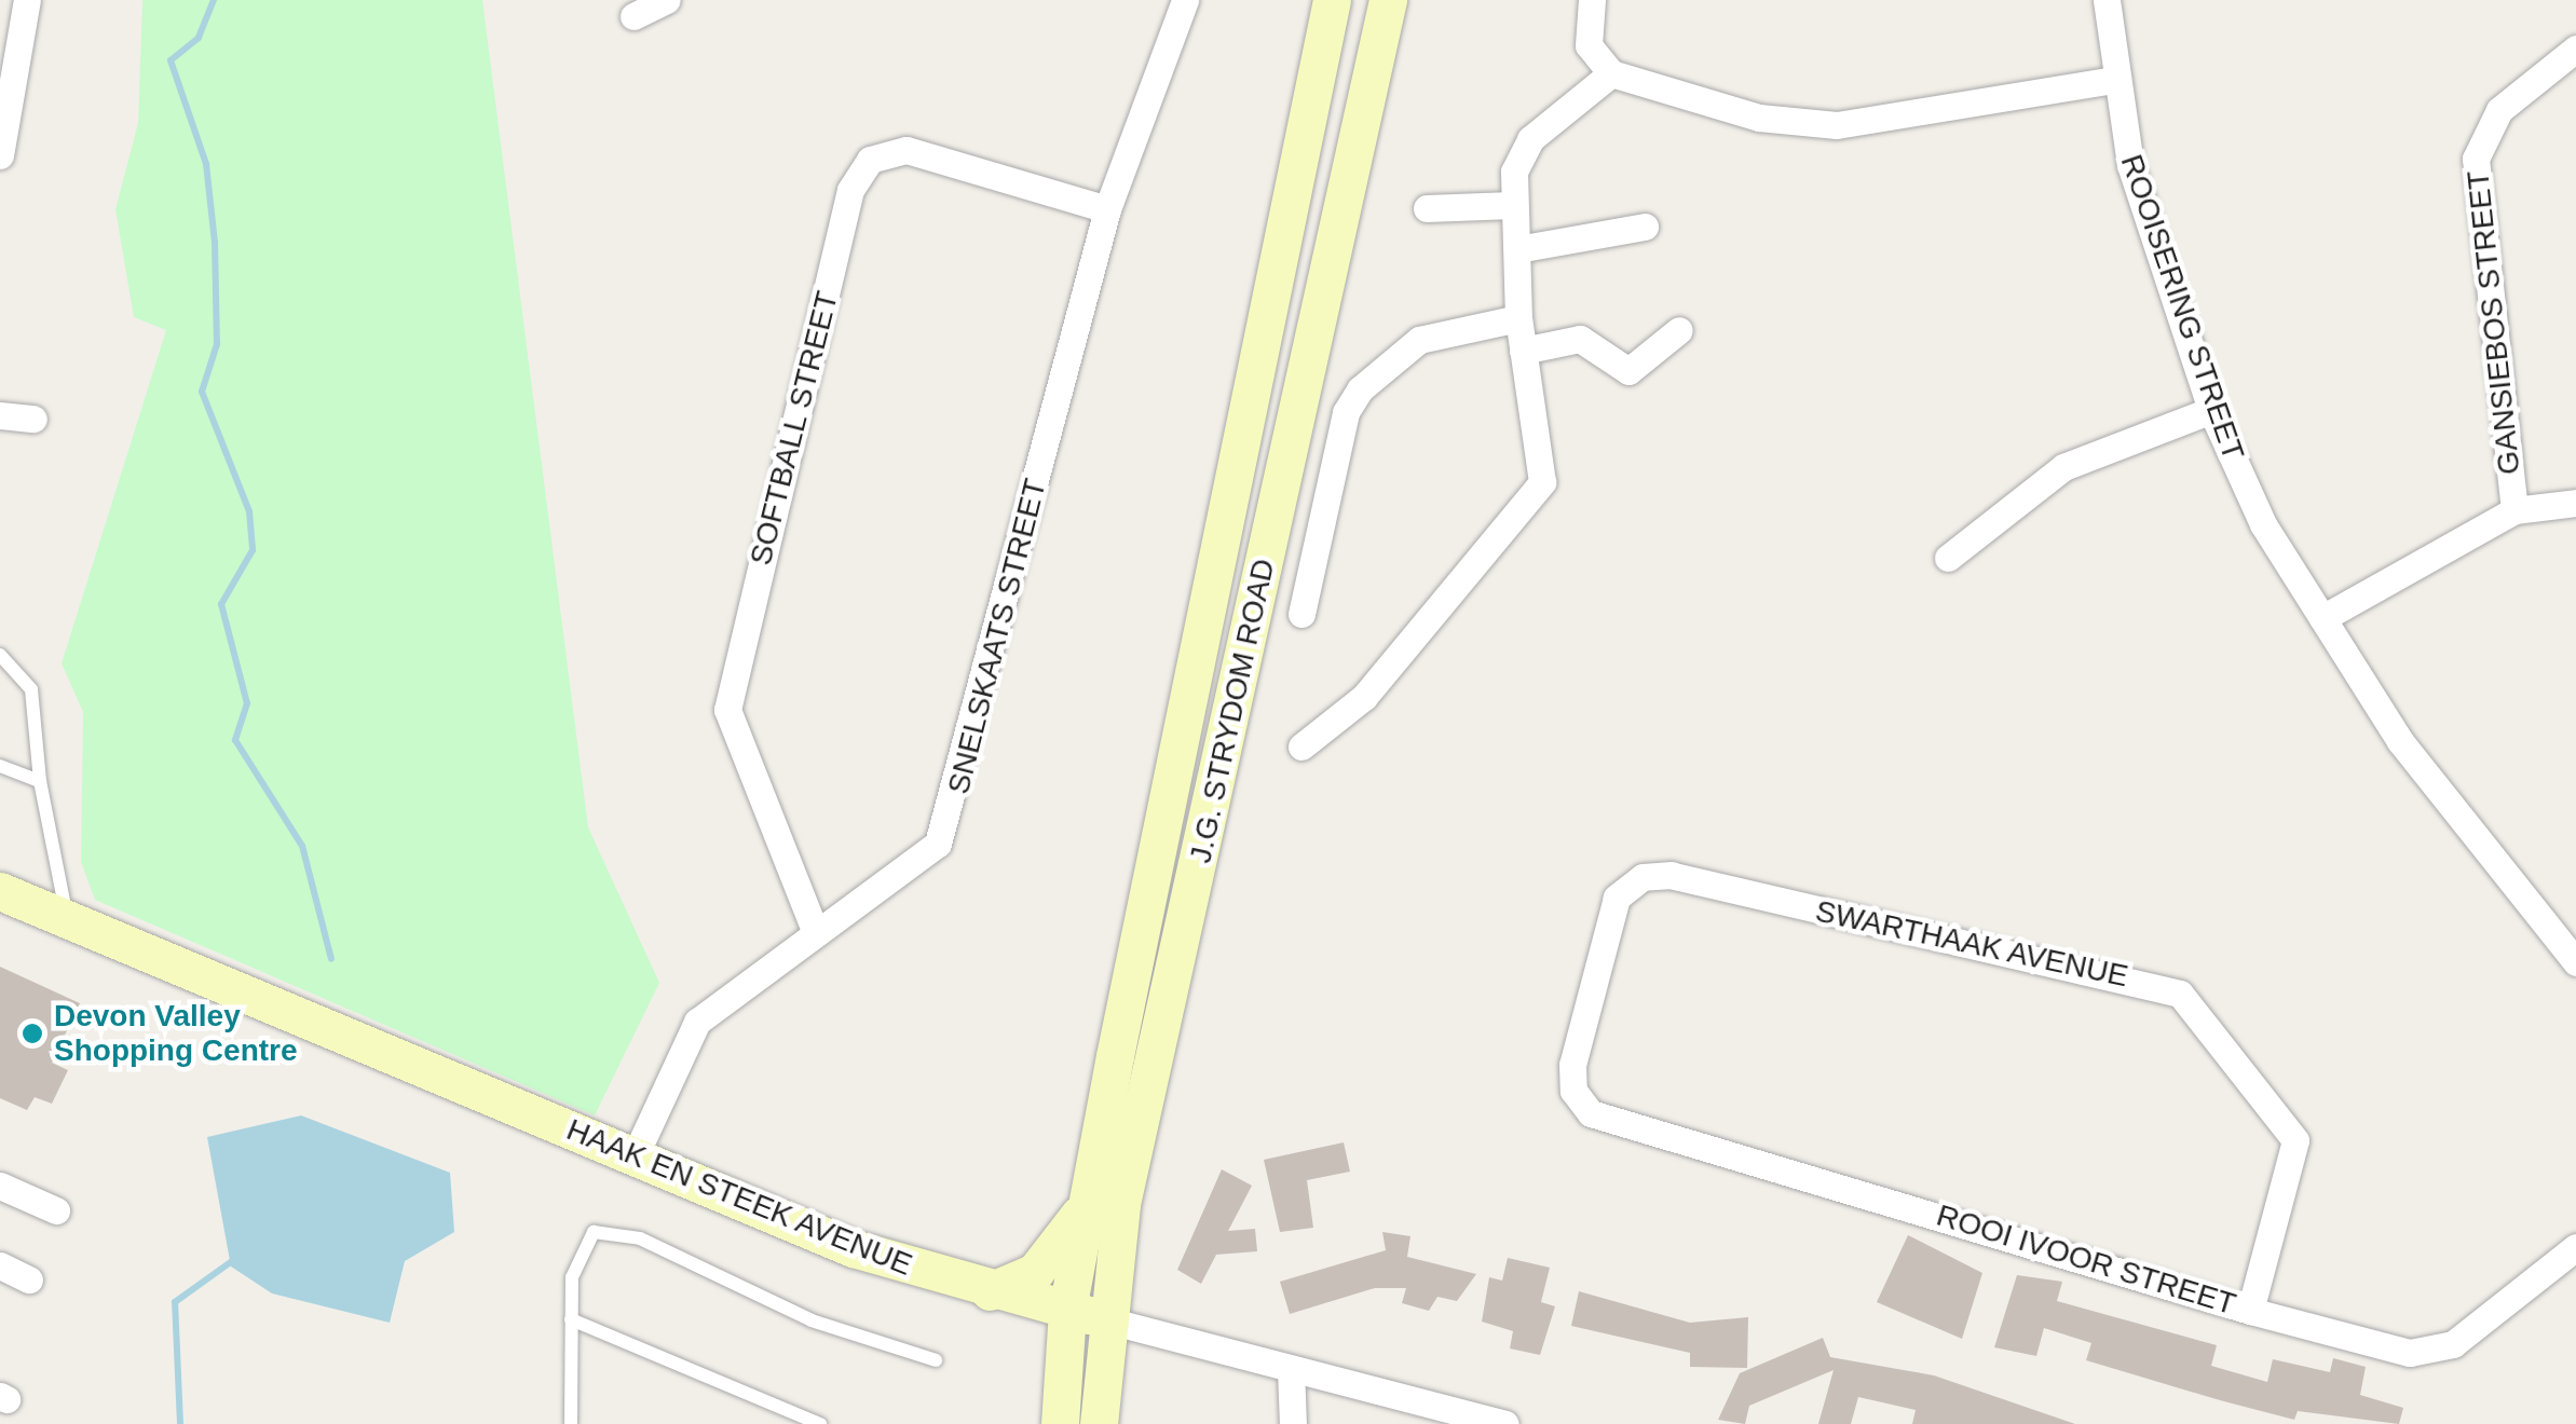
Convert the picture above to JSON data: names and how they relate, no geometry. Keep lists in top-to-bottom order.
{
  "streets": {
    "street": [
      "ROOISERING STREET",
      "GANSIEBOS STREET",
      "SOFTBALL STREET",
      "SNELSKAATS STREET",
      "J.G. STRYDOM ROAD",
      "SWARTHAAK AVENUE",
      "HAAK EN STEEK AVENUE",
      "ROOI IVOOR STREET"
    ]
  },
  "crossings": [
    ["SOFTBALL STREET", "SNELSKAATS STREET"],
    ["SNELSKAATS STREET", "HAAK EN STEEK AVENUE"],
    ["J.G. STRYDOM ROAD", "HAAK EN STEEK AVENUE"],
    ["SWARTHAAK AVENUE", "ROOI IVOOR STREET"]
  ],
  "places": ["Devon Valley Shopping Centre"]
}
